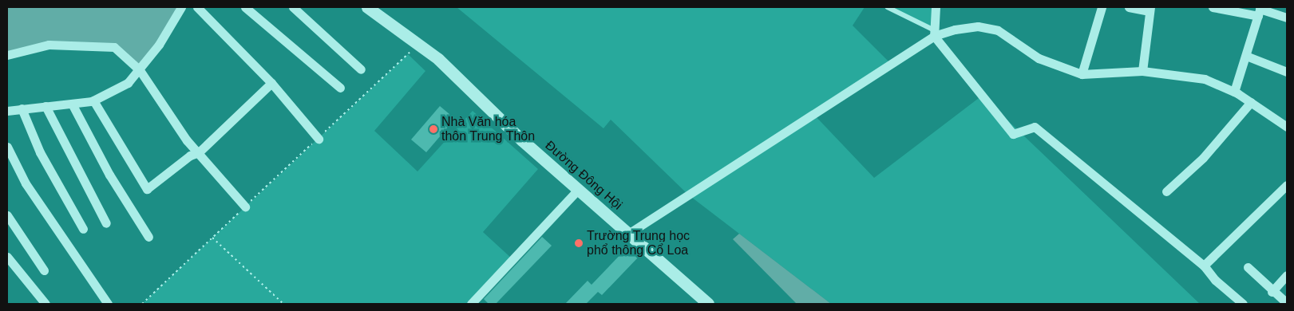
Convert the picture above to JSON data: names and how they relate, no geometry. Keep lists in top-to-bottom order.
{
  "streets": {
    "street": ["Đường Đông Hội"]
  },
  "places": ["Nhà Văn hóa thôn Trung Thôn", "Trường Trung học phổ thông Cổ Loa"]
}
